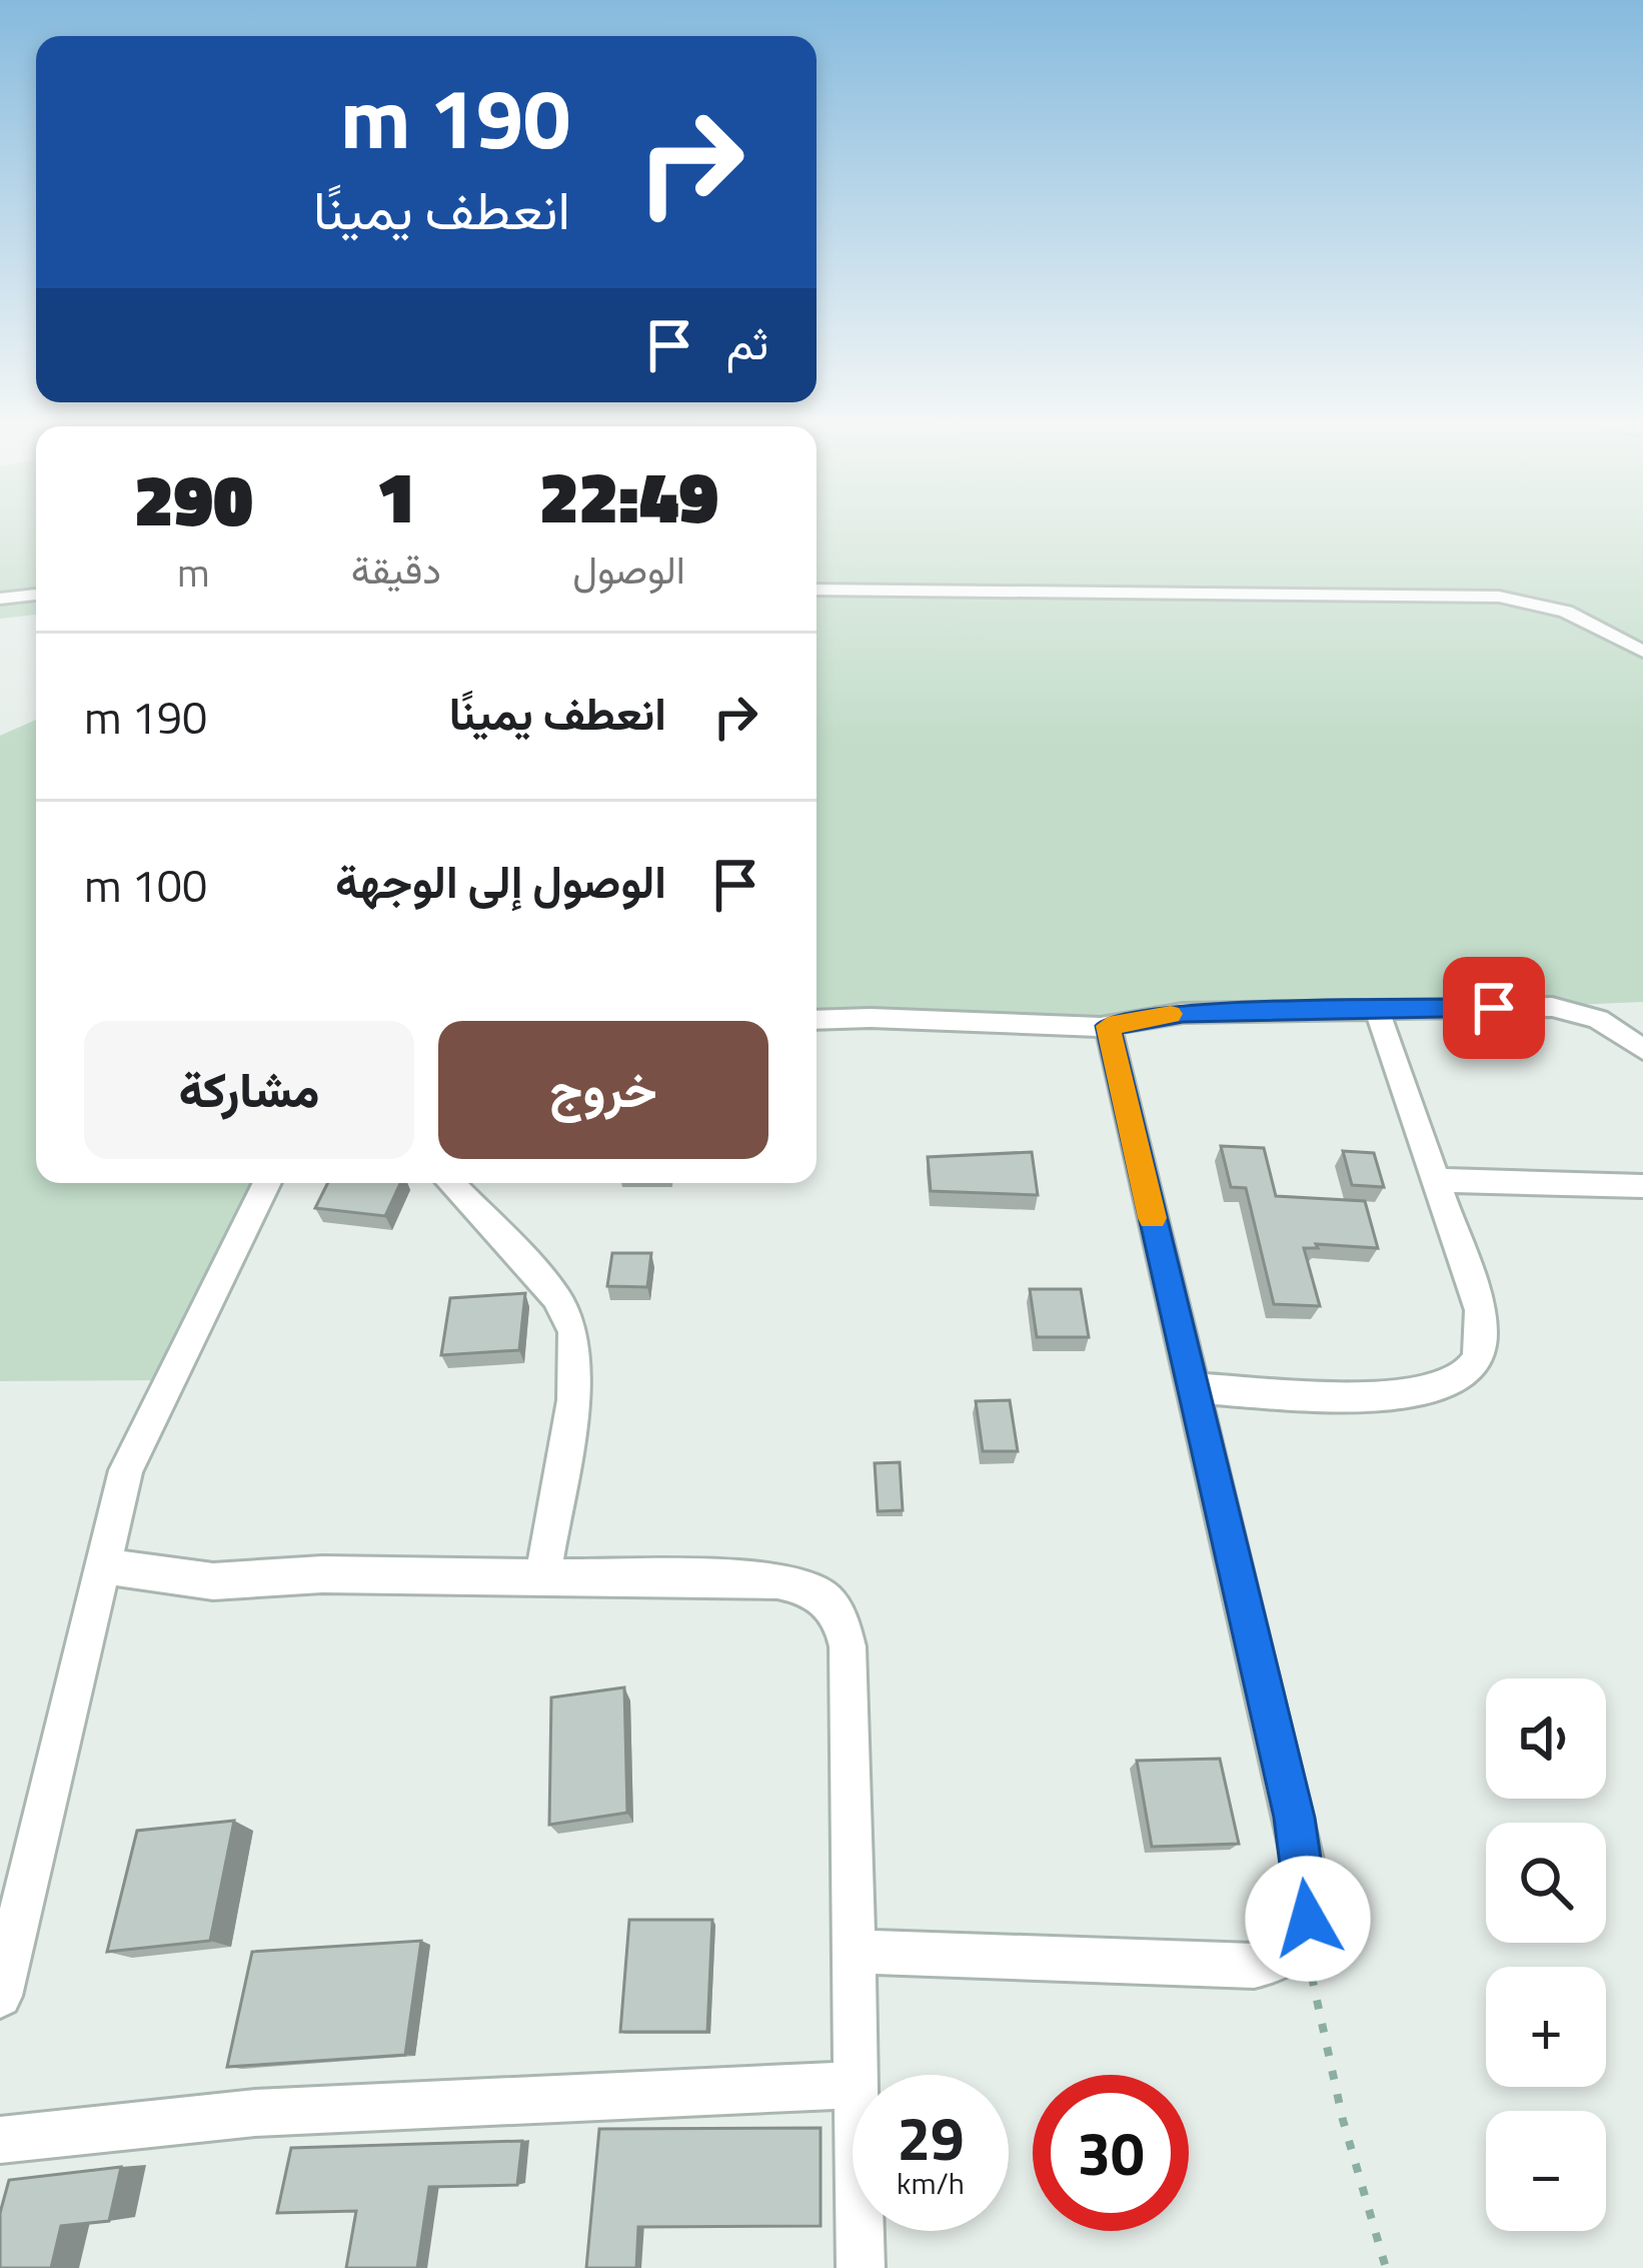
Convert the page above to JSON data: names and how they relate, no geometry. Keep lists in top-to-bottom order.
{
  "page": {
    "turn": ["190 m", "انعطف يمينًا"],
    "then": "ثم",
    "eta": [
      "22:49",
      "الوصول",
      "1",
      "دقيقة",
      "290",
      "m"
    ],
    "list": [
      {
        "name": "انعطف يمينًا",
        "value": "190 m"
      },
      {
        "name": "الوصول إلى الوجهة",
        "value": "100 m"
      }
    ],
    "buttons": ["خروج", "مشاركة"],
    "map_buttons": ["+", "−"],
    "speed": "29 km/h",
    "limit": "30"
  }
}
